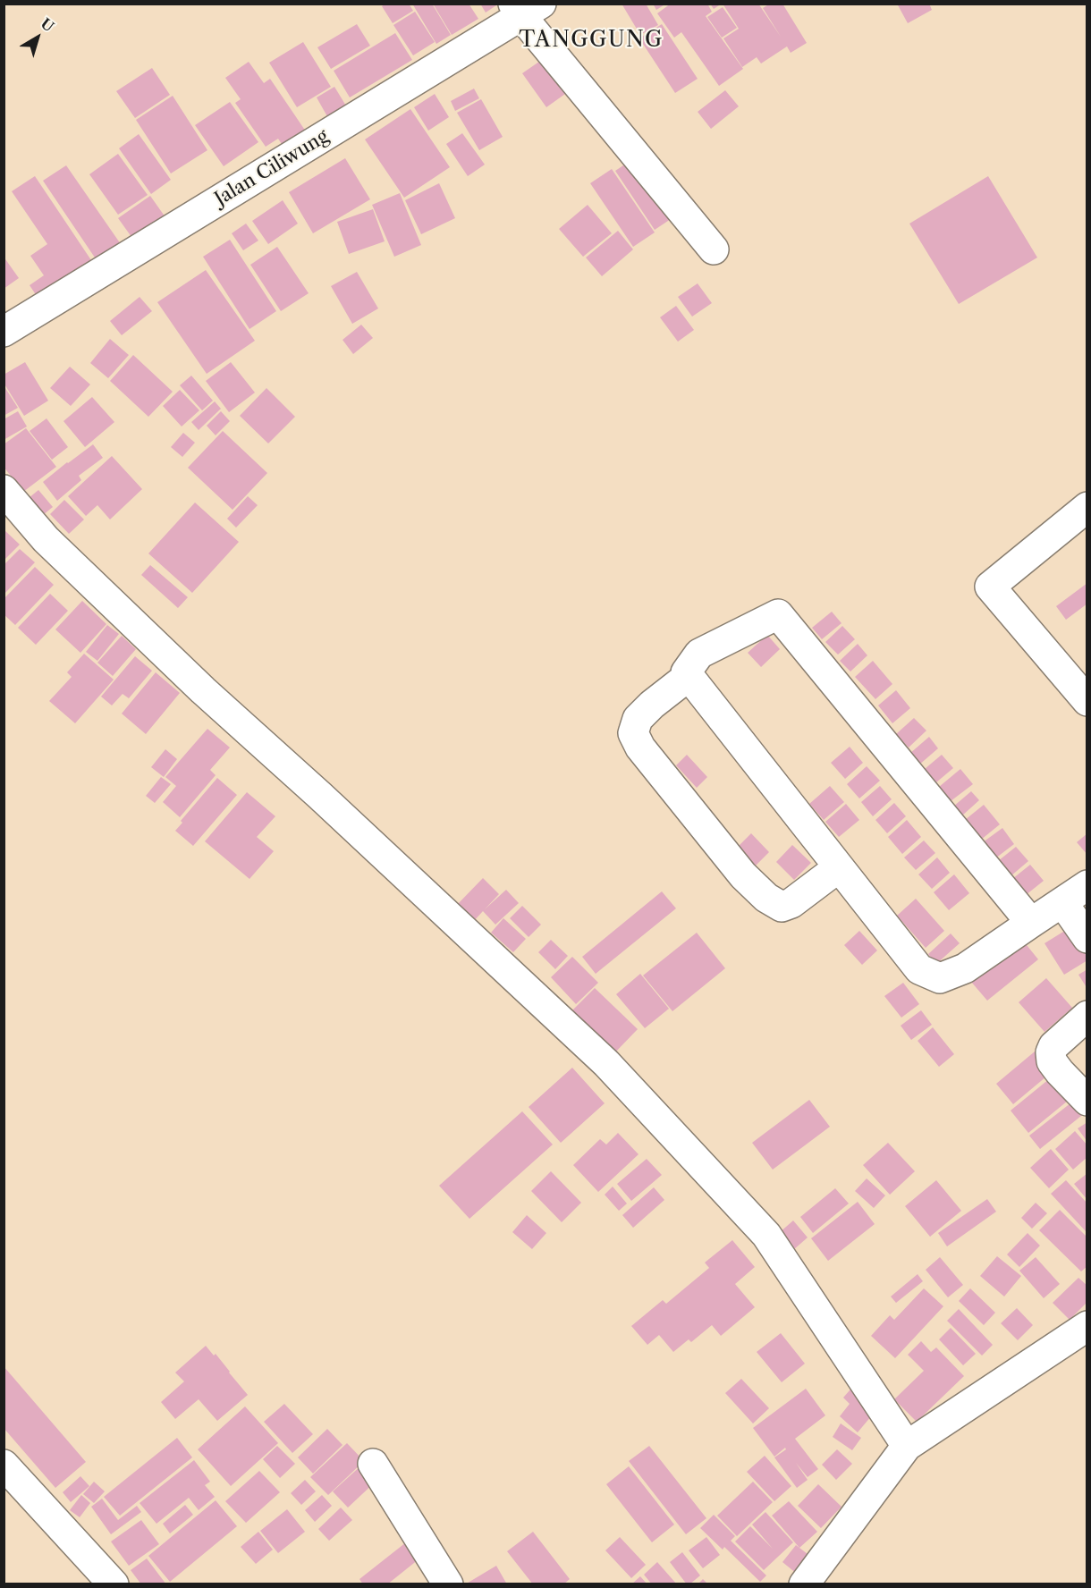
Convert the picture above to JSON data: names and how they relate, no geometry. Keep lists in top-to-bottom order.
{
  "streets": {
    "street": ["Jalan Ciliwung"]
  },
  "districts": ["TANGGUNG"],
  "north": "top right"
}
